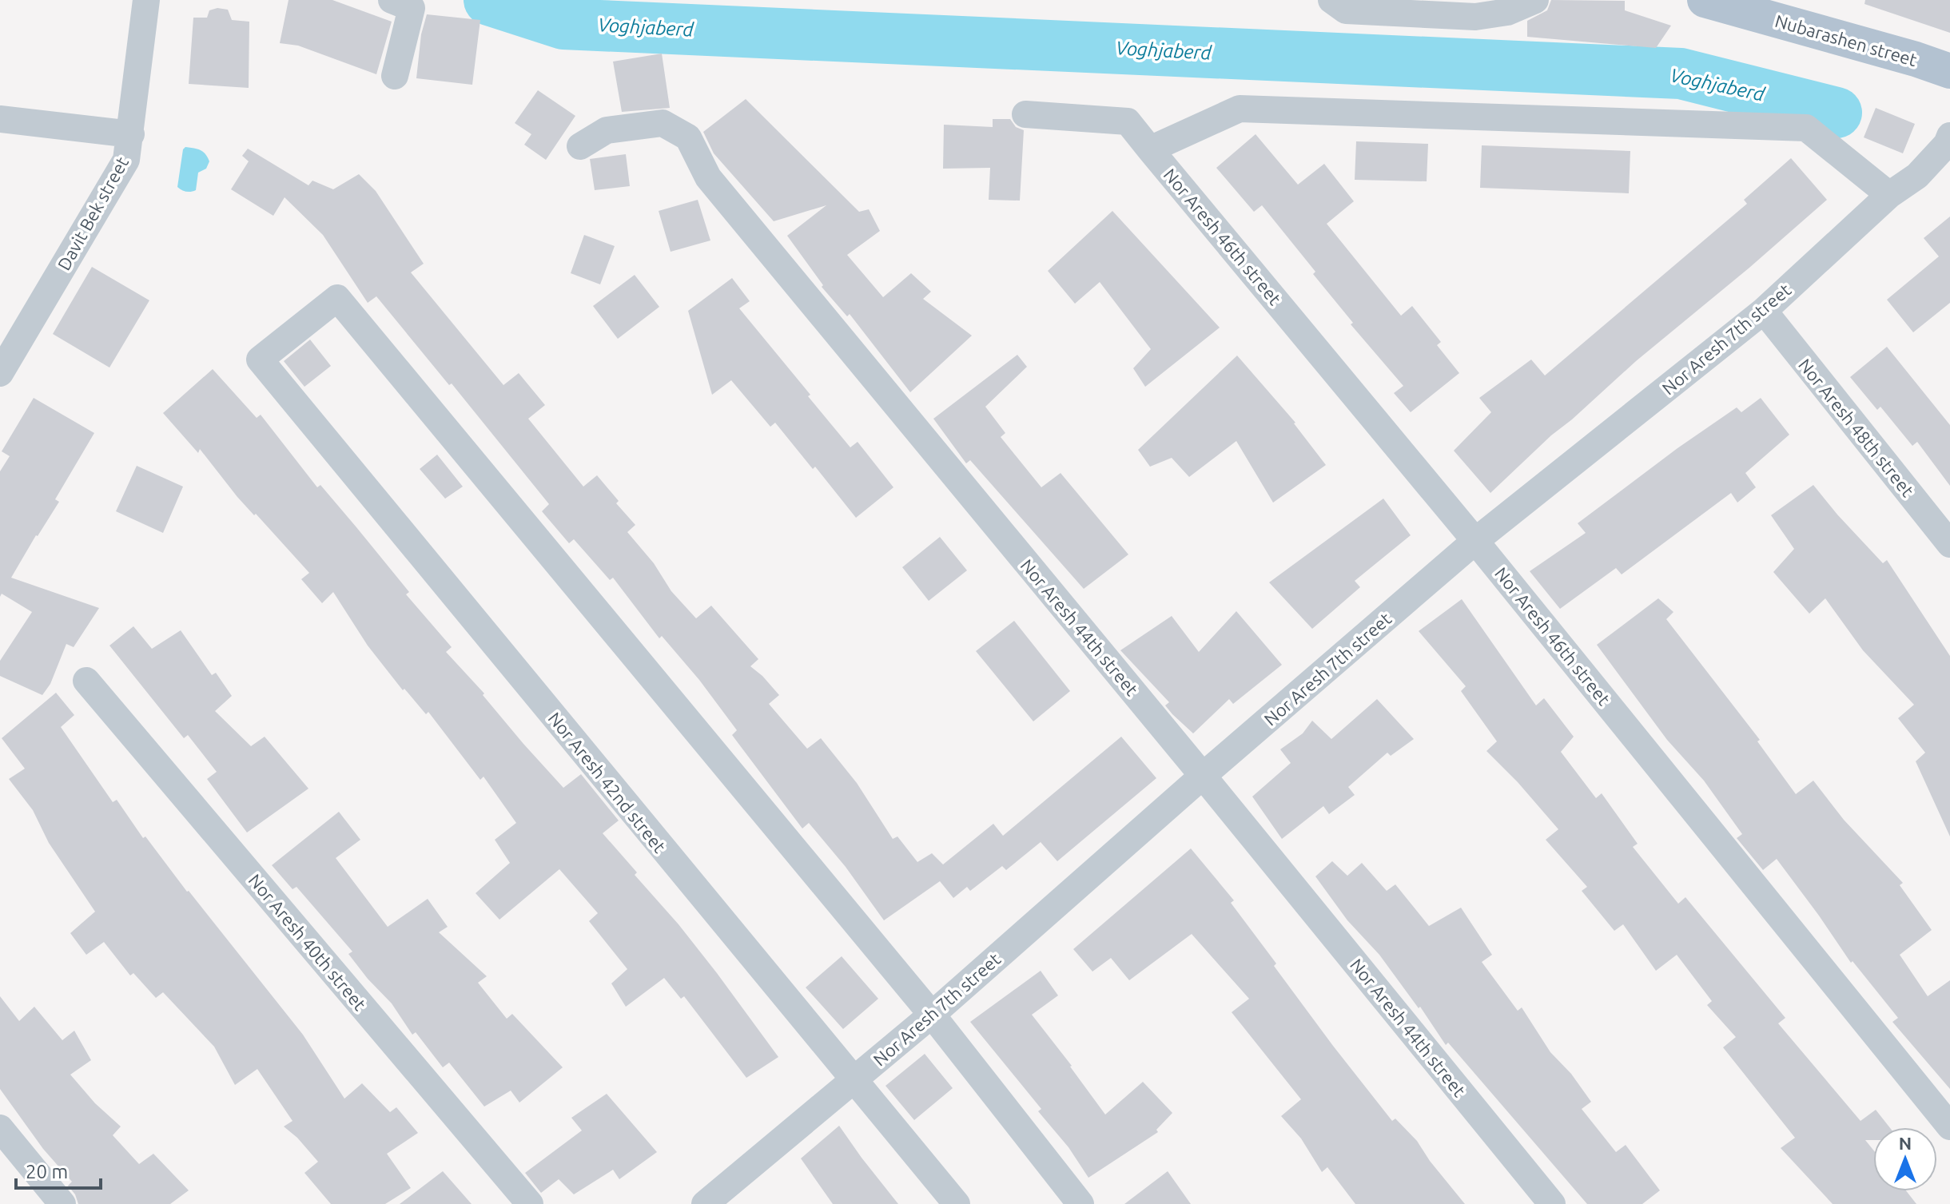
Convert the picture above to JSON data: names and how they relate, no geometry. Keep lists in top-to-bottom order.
{
  "streets": {
    "main road": ["Nubarashen street"],
    "street": [
      "Davit Bek street",
      "Nor Aresh 46th street",
      "Nor Aresh 7th street",
      "Nor Aresh 48th street",
      "Nor Aresh 44th street",
      "Nor Aresh 42nd street",
      "Nor Aresh 40th street"
    ]
  },
  "crossings": [
    ["Nor Aresh 46th street", "Nor Aresh 7th street"],
    ["Nor Aresh 7th street", "Nor Aresh 48th street"],
    ["Nor Aresh 7th street", "Nor Aresh 44th street"],
    ["Nor Aresh 7th street", "Nor Aresh 42nd street"]
  ],
  "water": ["Voghjaberd"],
  "scale_bar": "20 m",
  "north": "top"
}
